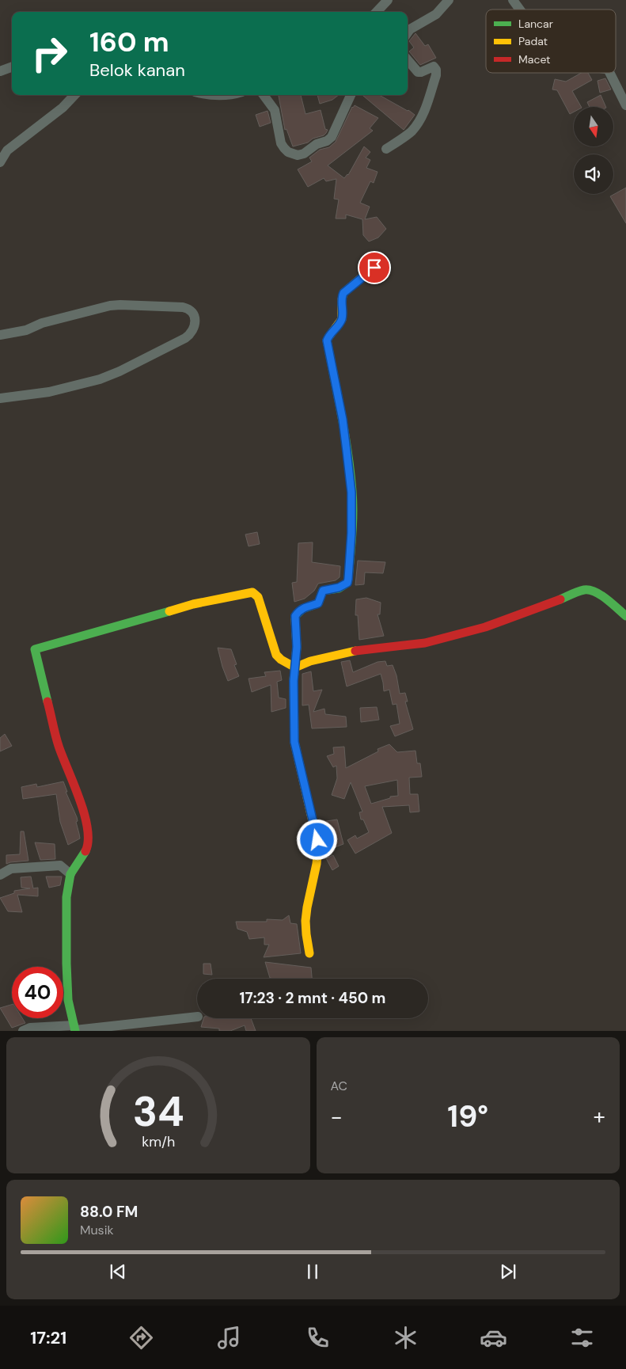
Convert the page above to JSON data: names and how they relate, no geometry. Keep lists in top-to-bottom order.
{
  "legend": ["Lancar", "Padat", "Macet"],
  "north": "bottom",
  "page": {
    "turn": ["160 m", "Belok kanan"],
    "limit": "40",
    "trip": "17:23 · 2 mnt · 450 m",
    "tile": "AC",
    "heat": ["−", "19°", "+"],
    "song": ["88.0 FM", "Musik"],
    "tabs": "17:21",
    "gauge": ["34", "km/h"]
  }
}
